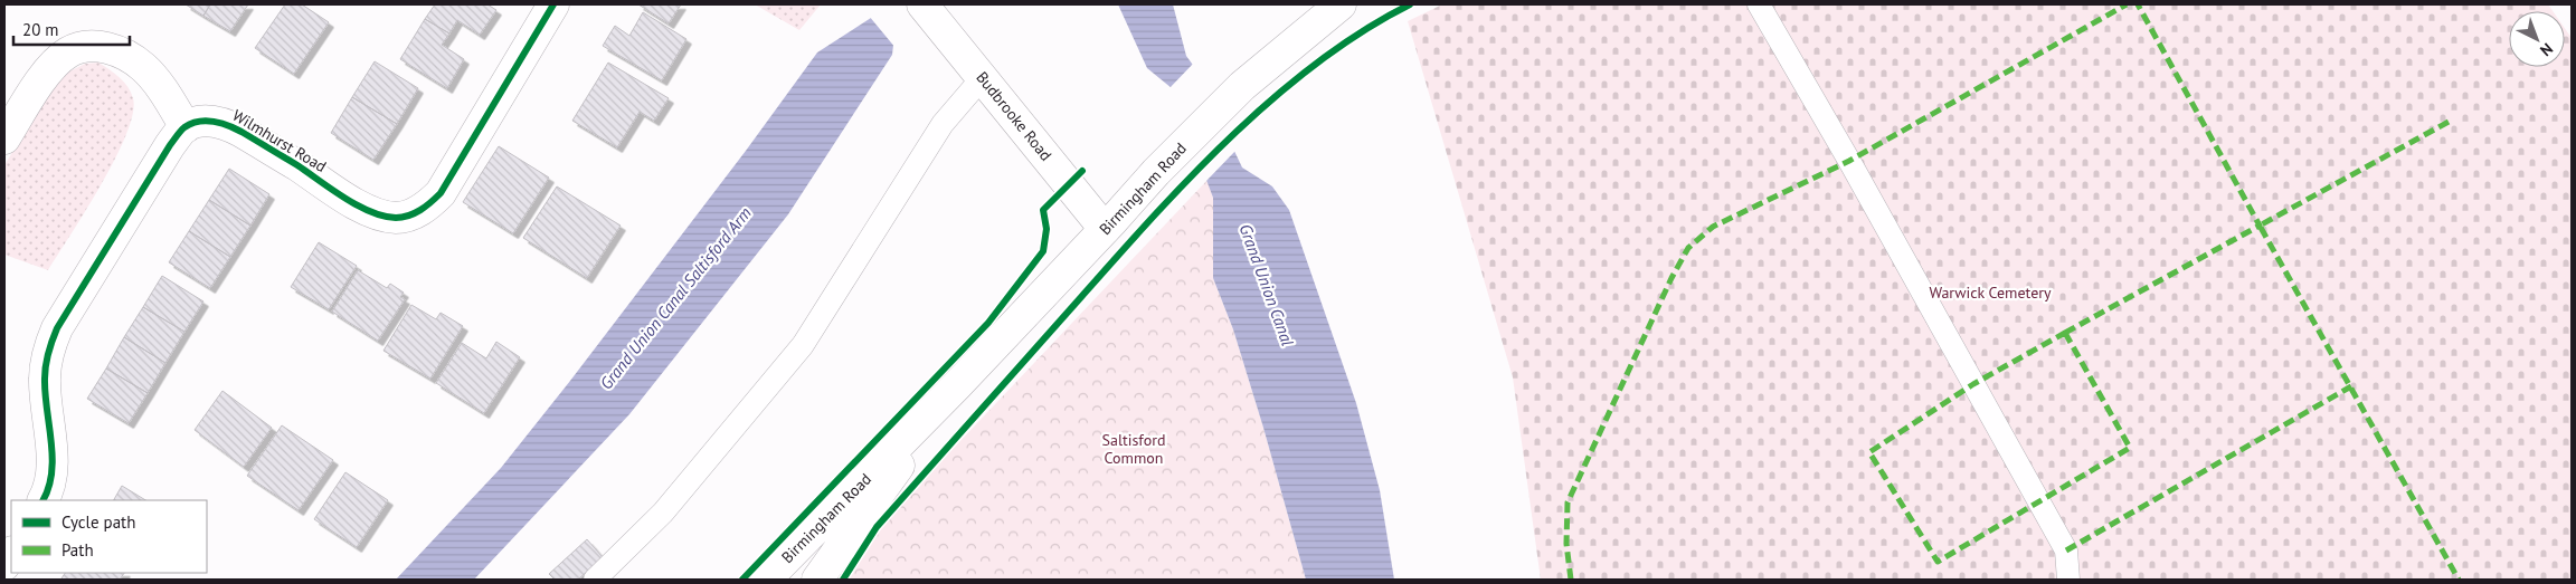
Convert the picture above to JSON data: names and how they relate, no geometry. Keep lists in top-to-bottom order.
{
  "streets": {
    "street": ["Budbrooke Road", "Wilmhurst Road", "Birmingham Road"]
  },
  "crossings": [
    ["Budbrooke Road", "Birmingham Road"]
  ],
  "water": ["Grand Union Canal", "Grand Union Canal Saltisford Arm"],
  "parks": ["Warwick Cemetery", "Saltisford Common"],
  "legend": ["Cycle path", "Path"],
  "scale_bar": "20 m",
  "north": "bottom right"
}
